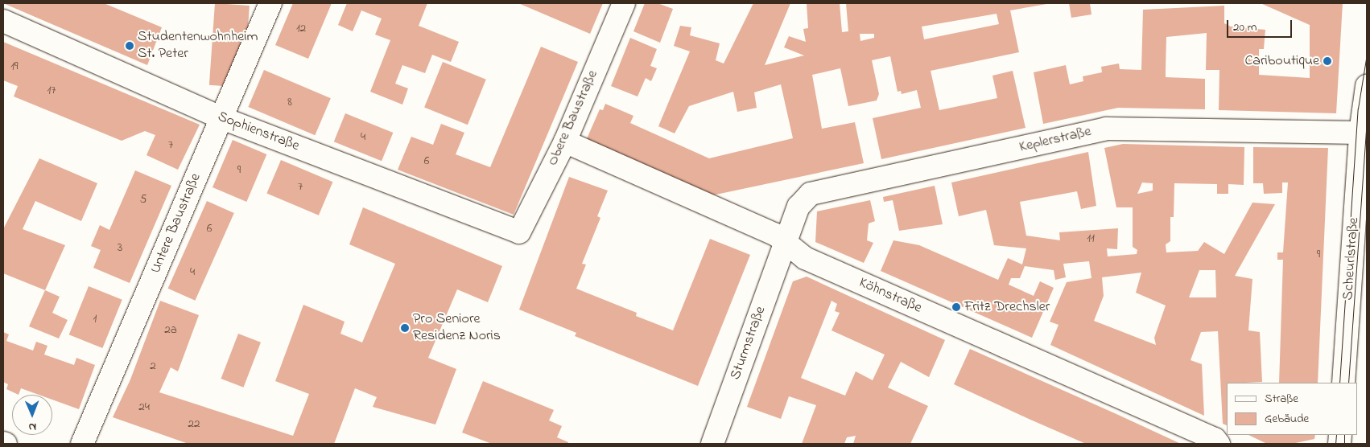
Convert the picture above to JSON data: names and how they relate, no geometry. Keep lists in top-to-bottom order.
{
  "streets": {
    "street": [
      "Obere Baustraße",
      "Sophienstraße",
      "Keplerstraße",
      "Untere Baustraße",
      "Scheurlstraße",
      "Köhnstraße",
      "Sturmstraße"
    ]
  },
  "crossings": [
    ["Obere Baustraße", "Sophienstraße"],
    ["Obere Baustraße", "Köhnstraße"],
    ["Sophienstraße", "Untere Baustraße"],
    ["Keplerstraße", "Scheurlstraße"],
    ["Keplerstraße", "Köhnstraße"],
    ["Keplerstraße", "Sturmstraße"],
    ["Köhnstraße", "Sturmstraße"]
  ],
  "places": [
    "Studentenwohnheim St. Peter",
    "Cariboutique",
    "Fritz Drechsler",
    "Pro Seniore Residenz Noris"
  ],
  "house_numbers": [
    "12",
    "19",
    "17",
    "8",
    "4",
    "7",
    "6",
    "9",
    "7",
    "5",
    "6",
    "11",
    "3",
    "9",
    "4",
    "1",
    "2a",
    "2",
    "24",
    "22"
  ],
  "legend": ["Straße", "Gebäude"],
  "scale_bar": "20 m",
  "north": "bottom"
}
